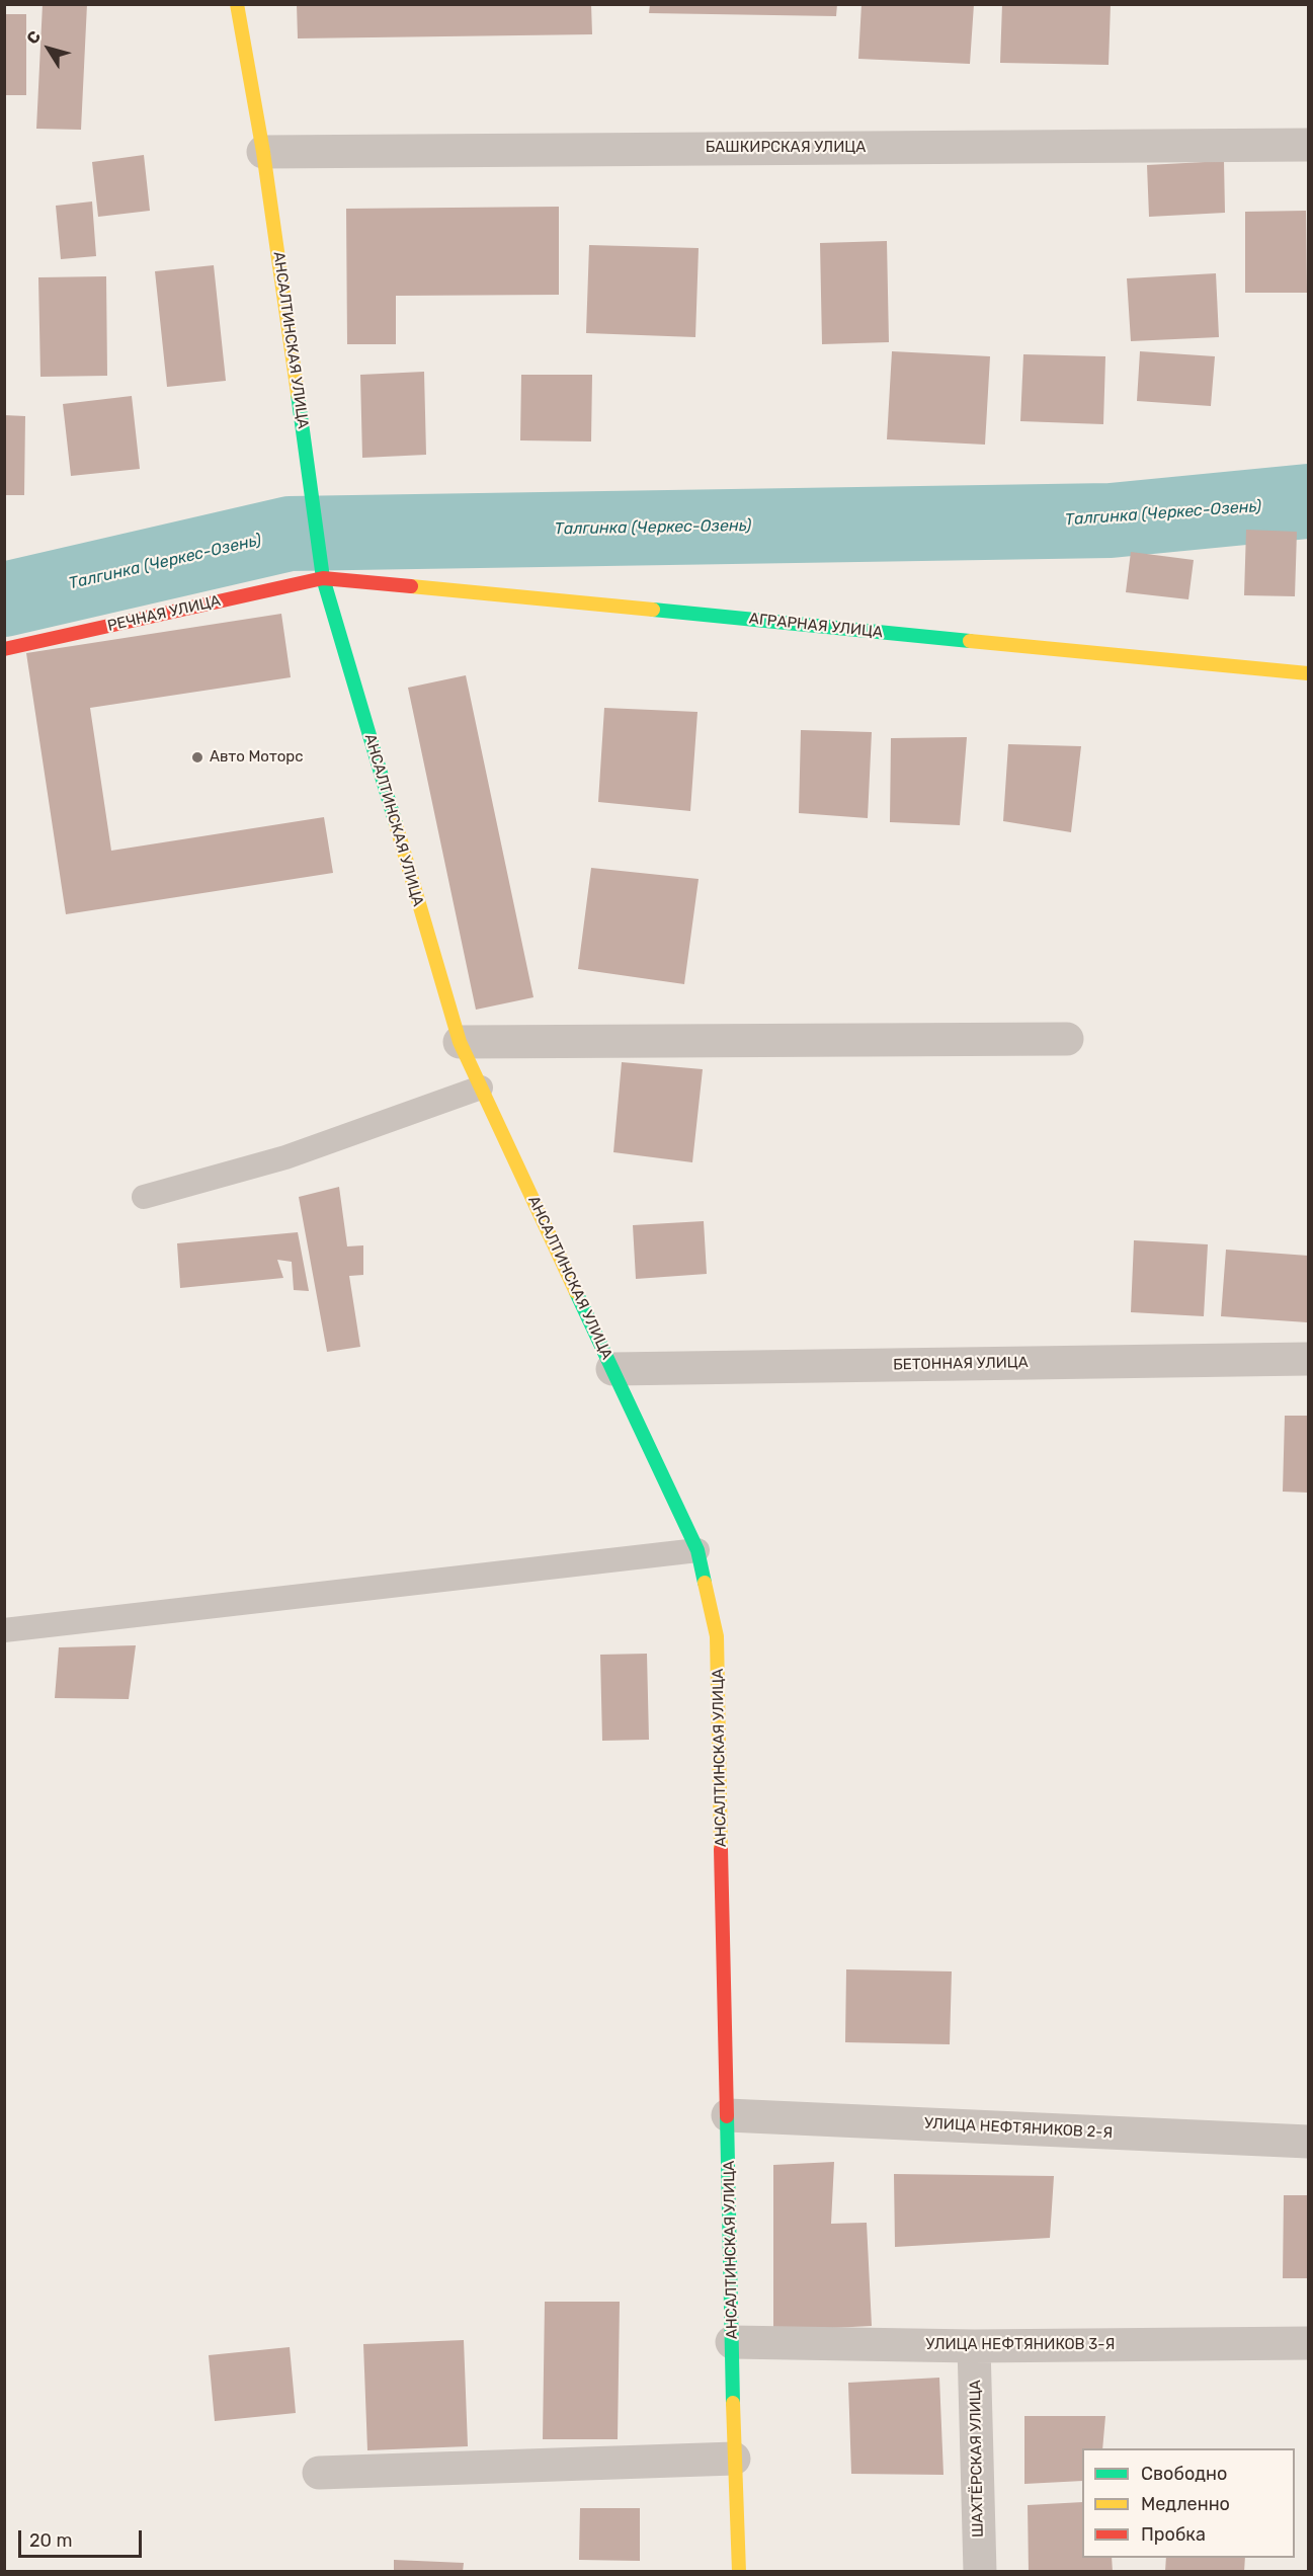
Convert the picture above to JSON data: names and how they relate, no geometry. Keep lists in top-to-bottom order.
{
  "streets": {
    "street": [
      "БАШКИРСКАЯ УЛИЦА",
      "АНСАЛТИНСКАЯ УЛИЦА",
      "РЕЧНАЯ УЛИЦА",
      "АГРАРНАЯ УЛИЦА",
      "БЕТОННАЯ УЛИЦА",
      "УЛИЦА НЕФТЯНИКОВ 2-Я",
      "УЛИЦА НЕФТЯНИКОВ 3-Я",
      "ШАХТЁРСКАЯ УЛИЦА"
    ]
  },
  "crossings": [
    ["БАШКИРСКАЯ УЛИЦА", "АНСАЛТИНСКАЯ УЛИЦА"],
    ["АНСАЛТИНСКАЯ УЛИЦА", "РЕЧНАЯ УЛИЦА"],
    ["АНСАЛТИНСКАЯ УЛИЦА", "АГРАРНАЯ УЛИЦА"],
    ["АНСАЛТИНСКАЯ УЛИЦА", "БЕТОННАЯ УЛИЦА"],
    ["АНСАЛТИНСКАЯ УЛИЦА", "УЛИЦА НЕФТЯНИКОВ 2-Я"],
    ["АНСАЛТИНСКАЯ УЛИЦА", "УЛИЦА НЕФТЯНИКОВ 3-Я"],
    ["РЕЧНАЯ УЛИЦА", "АГРАРНАЯ УЛИЦА"],
    ["УЛИЦА НЕФТЯНИКОВ 3-Я", "ШАХТЁРСКАЯ УЛИЦА"]
  ],
  "water": ["Талгинка (Черкес-Озень)"],
  "places": ["Авто Моторс"],
  "legend": ["Свободно", "Медленно", "Пробка"],
  "scale_bar": "20 m",
  "north": "top left"
}
